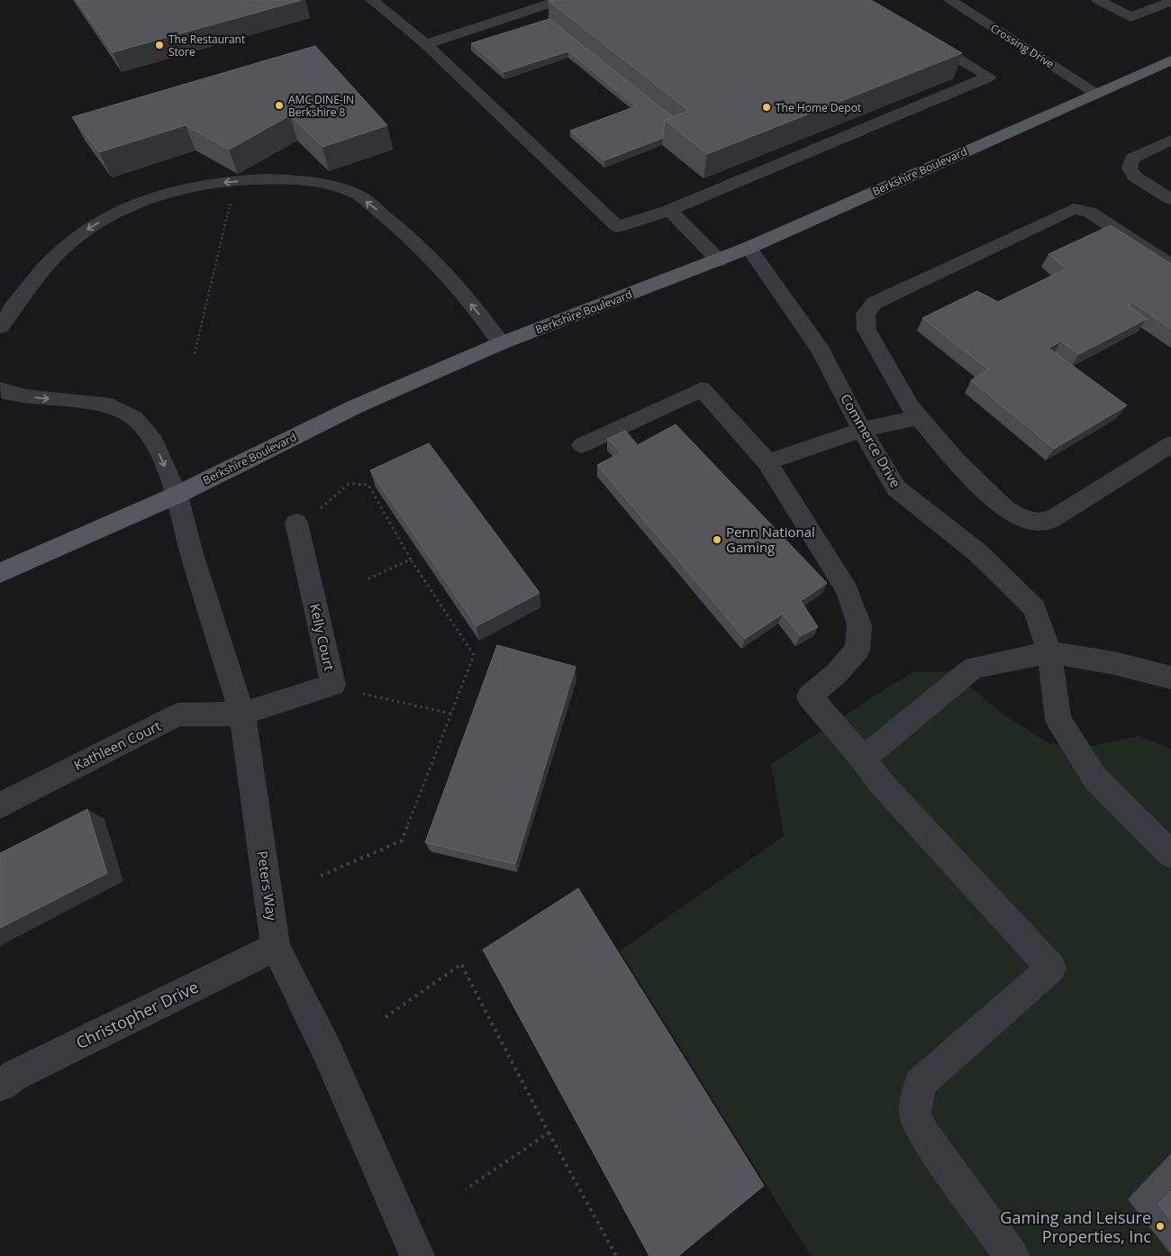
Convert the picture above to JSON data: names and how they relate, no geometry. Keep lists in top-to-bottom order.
{
  "streets": {
    "main road": ["Berkshire Boulevard"],
    "street": [
      "Crossing Drive",
      "Commerce Drive",
      "Kelly Court",
      "Kathleen Court",
      "Peters Way",
      "Christopher Drive"
    ]
  },
  "crossings": [
    ["Crossing Drive", "Berkshire Boulevard"],
    ["Berkshire Boulevard", "Commerce Drive"],
    ["Berkshire Boulevard", "Peters Way"],
    ["Kelly Court", "Kathleen Court"],
    ["Kelly Court", "Peters Way"],
    ["Kathleen Court", "Peters Way"],
    ["Peters Way", "Christopher Drive"]
  ],
  "places": [
    "The Restaurant Store",
    "AMC DINE-IN Berkshire 8",
    "The Home Depot",
    "Penn National Gaming",
    "Gaming and Leisure Properties, Inc"
  ]
}
